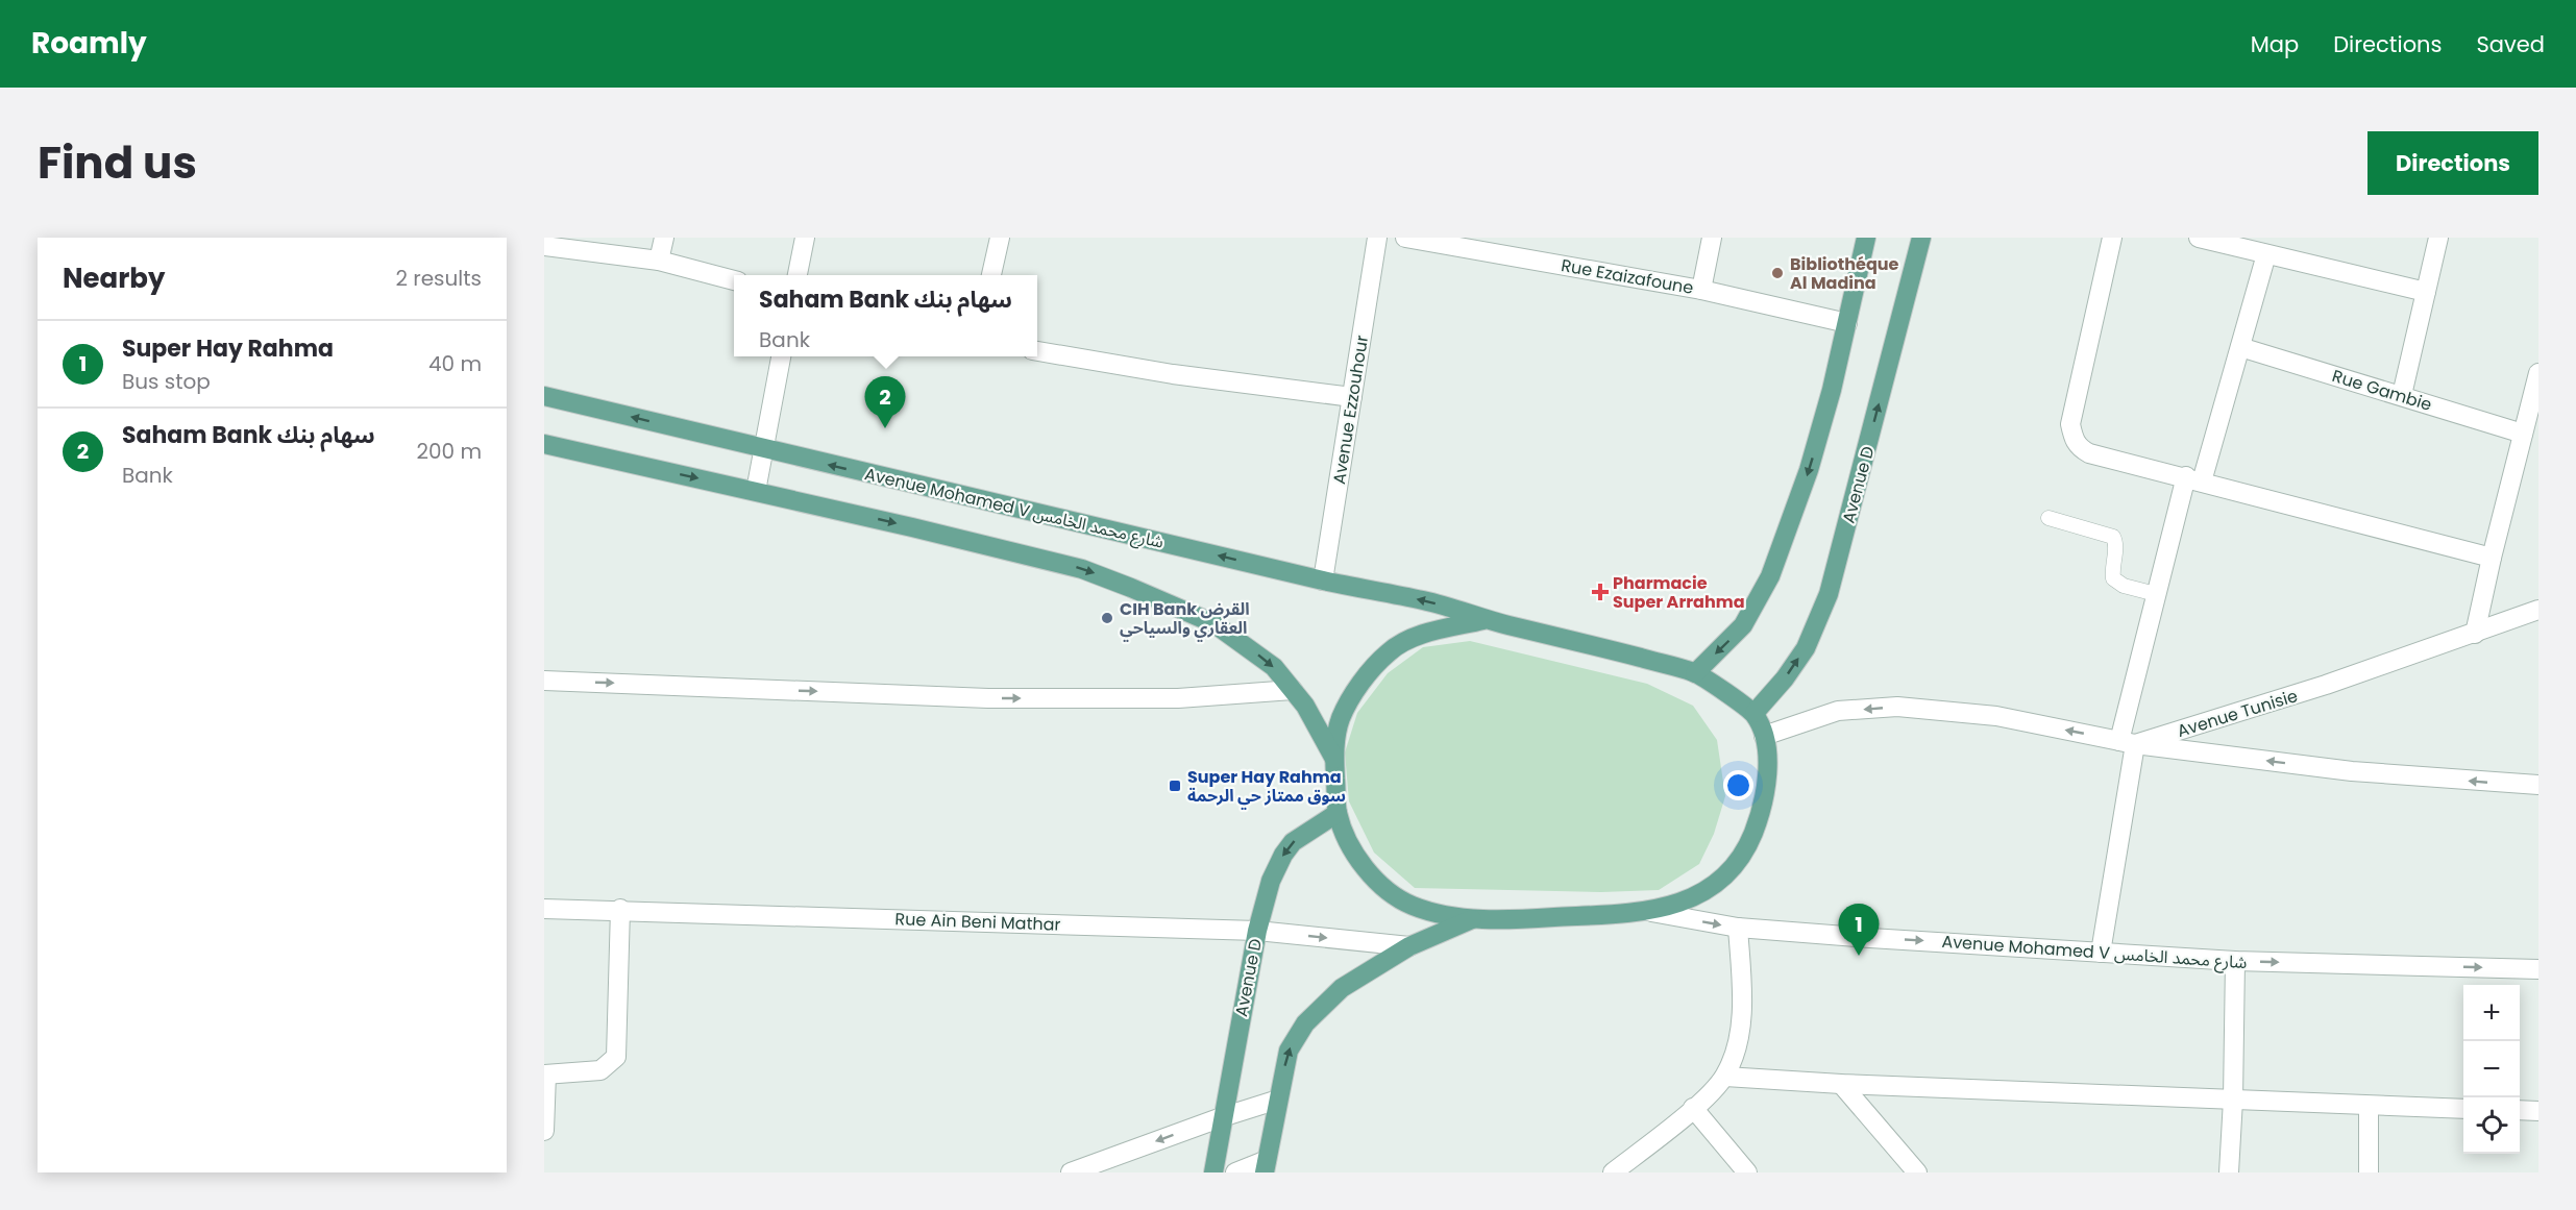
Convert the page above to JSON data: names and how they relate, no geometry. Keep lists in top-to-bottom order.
{
  "streets": {
    "main road": ["Avenue D", "Avenue Mohamed V شارع محمد الخامس"],
    "street": [
      "Rue Ezaizafoune",
      "Rue Gambie",
      "Avenue Ezzouhour",
      "Avenue Tunisie",
      "Rue Ain Beni Mathar"
    ]
  },
  "crossings": [
    ["Avenue Ezzouhour", "Avenue Mohamed V شارع محمد الخامس"],
    ["Avenue D", "Avenue Mohamed V شارع محمد الخامس"],
    ["Avenue D", "Rue Ain Beni Mathar"]
  ],
  "places": {
    "other": ["Bibliothéque Al Madina", "CIH Bank القرض العقاري والسياحي"],
    "health": ["Pharmacie Super Arrahma"],
    "transit": ["Super Hay Rahma سوق ممتاز حي الرحمة"]
  },
  "page": {
    "header": "Roamly",
    "nav": ["Map", "Directions", "Saved"],
    "title": "Find us",
    "buttons": "Directions",
    "heading": ["Nearby", "2 results"],
    "popup": ["Saham Bank سهام بنك", "Bank"],
    "list": [
      {
        "mark": "1",
        "name": "Super Hay Rahma",
        "note": "Bus stop",
        "value": "40 m"
      },
      {
        "mark": "2",
        "name": "Saham Bank سهام بنك",
        "note": "Bank",
        "value": "200 m"
      }
    ],
    "pins": ["2", "1"],
    "map_buttons": ["+", "−"]
  }
}
